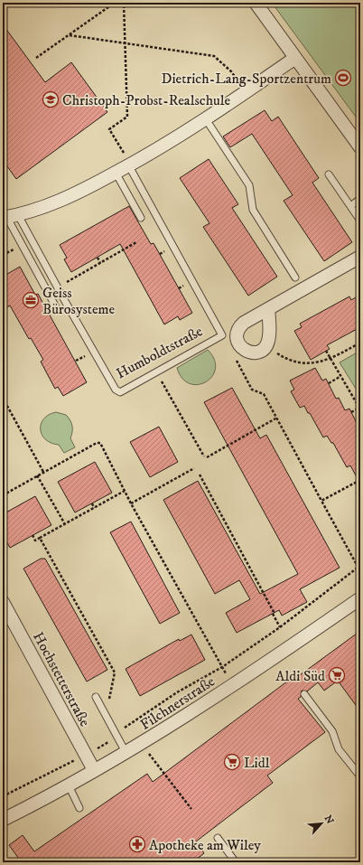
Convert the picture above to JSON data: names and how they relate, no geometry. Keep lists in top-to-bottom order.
{
  "streets": {
    "street": ["Hochstetterstraße", "Filchnerstraße"],
    "lane": ["Humboldtstraße"]
  },
  "crossings": [
    ["Hochstetterstraße", "Filchnerstraße"]
  ],
  "places": {
    "sports": ["Dietrich-Lang-Sportzentrum"],
    "school or university": ["Christoph-Probst-Realschule"],
    "office": ["Geiss Bürosysteme"],
    "supermarket": ["Aldi Süd", "Lidl"],
    "pharmacy": ["Apotheke am Wiley"]
  },
  "north": "top right"
}
